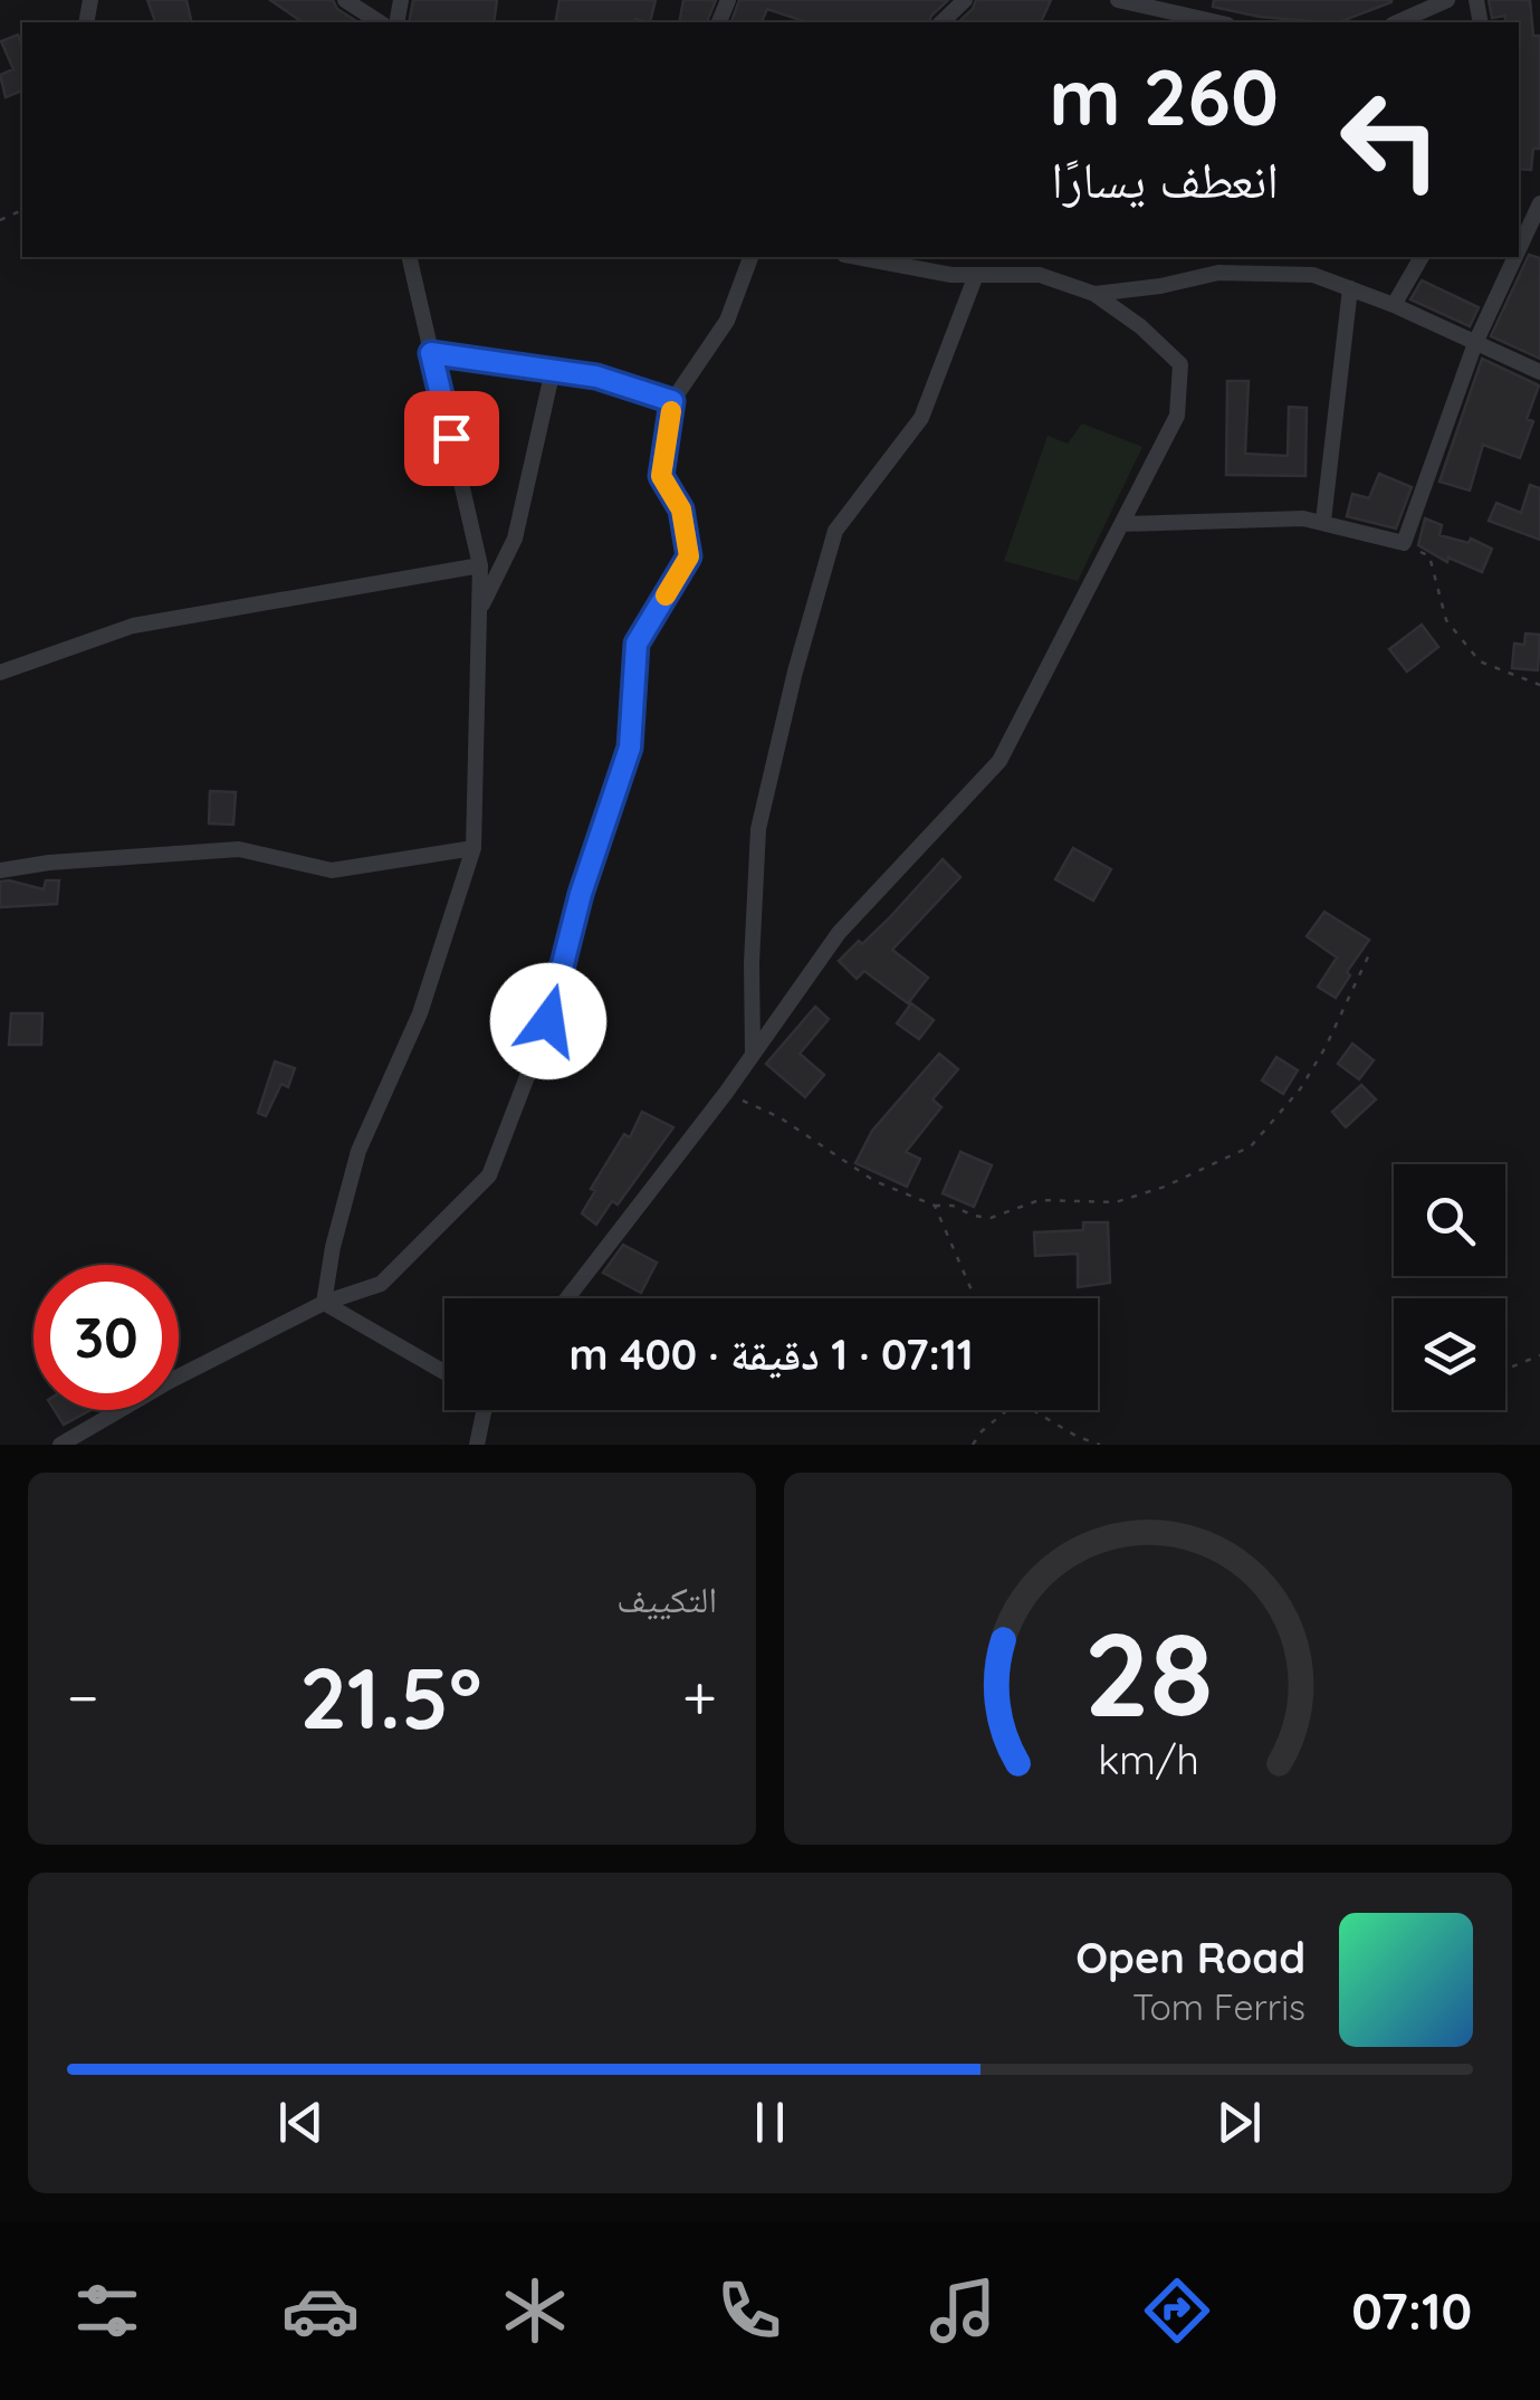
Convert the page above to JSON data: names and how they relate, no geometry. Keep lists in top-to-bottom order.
{
  "page": {
    "turn": ["260 m", "انعطف يسارًا"],
    "limit": "30",
    "trip": "07:11 · 1 دقيقة · 400 m",
    "tile": "التكييف",
    "heat": ["−", "21.5°", "+"],
    "song": ["Open Road", "Tom Ferris"],
    "tabs": "07:10",
    "gauge": ["28", "km/h"]
  }
}
